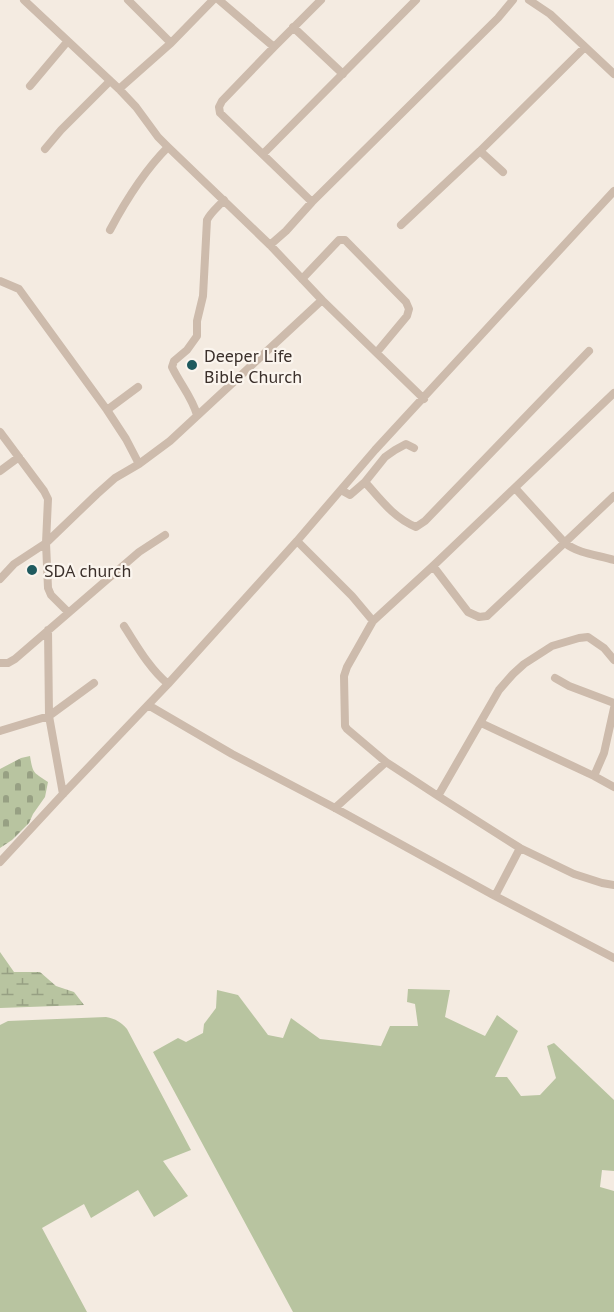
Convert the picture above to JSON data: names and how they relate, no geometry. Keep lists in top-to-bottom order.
{
  "places": ["Deeper Life Bible Church", "SDA church"]
}
